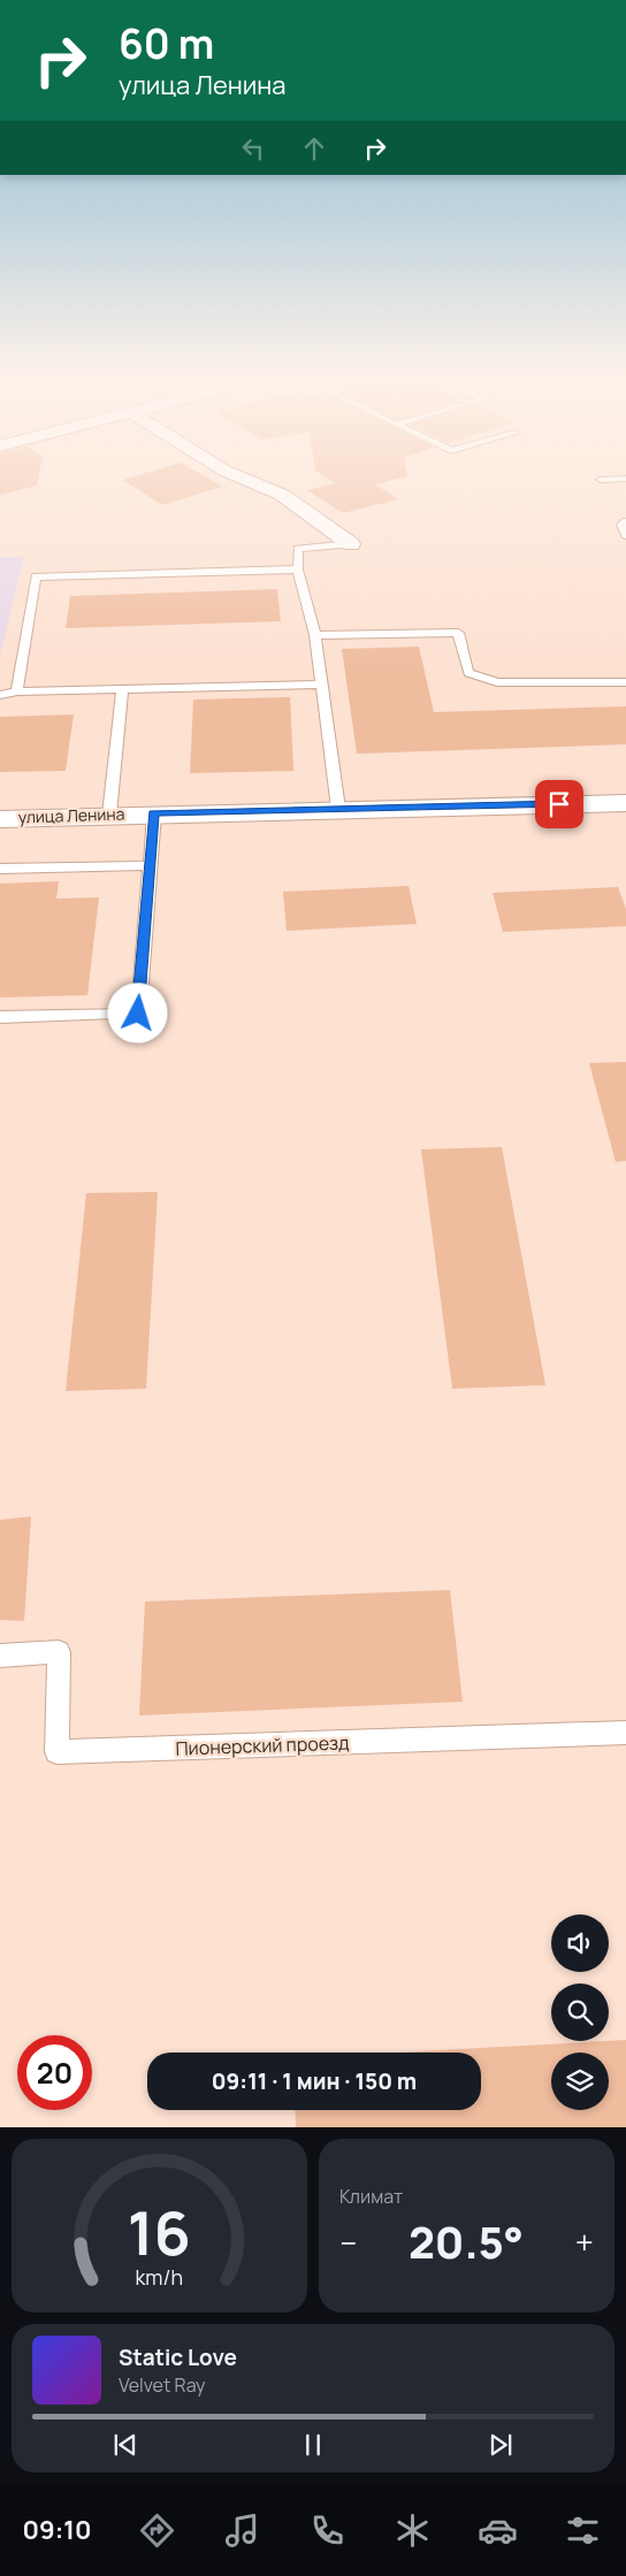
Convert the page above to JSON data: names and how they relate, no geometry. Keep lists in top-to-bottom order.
{
  "streets": {
    "street": ["улица Ленина"],
    "lane": ["Пионерский проезд"]
  },
  "page": {
    "turn": ["60 m", "улица Ленина"],
    "limit": "20",
    "trip": "09:11 · 1 мин · 150 m",
    "tile": "Климат",
    "heat": ["−", "20.5°", "+"],
    "song": ["Static Love", "Velvet Ray"],
    "tabs": "09:10",
    "gauge": ["16", "km/h"]
  }
}
